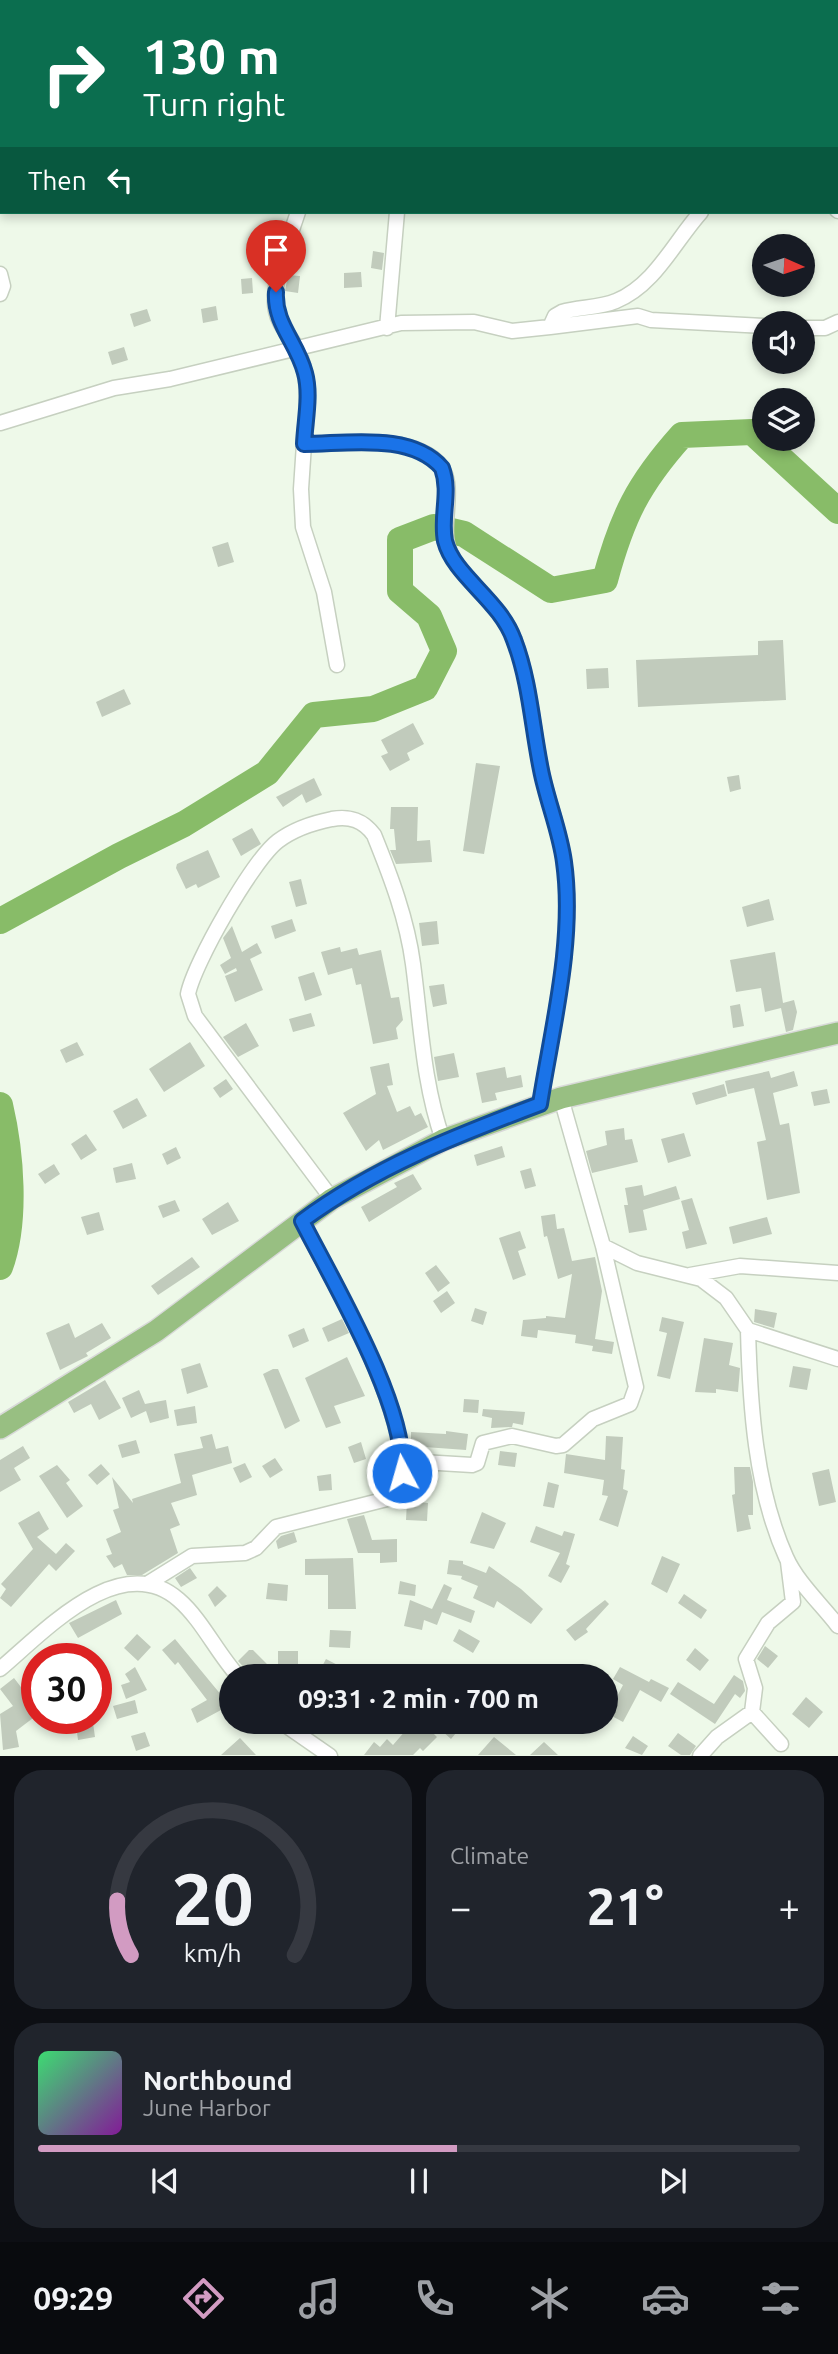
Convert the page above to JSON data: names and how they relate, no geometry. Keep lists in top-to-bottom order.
{
  "north": "right",
  "page": {
    "turn": ["130 m", "Turn right"],
    "then": "Then",
    "limit": "30",
    "trip": "09:31 · 2 min · 700 m",
    "tile": "Climate",
    "heat": ["−", "21°", "+"],
    "song": ["Northbound", "June Harbor"],
    "tabs": "09:29",
    "gauge": ["20", "km/h"]
  }
}
